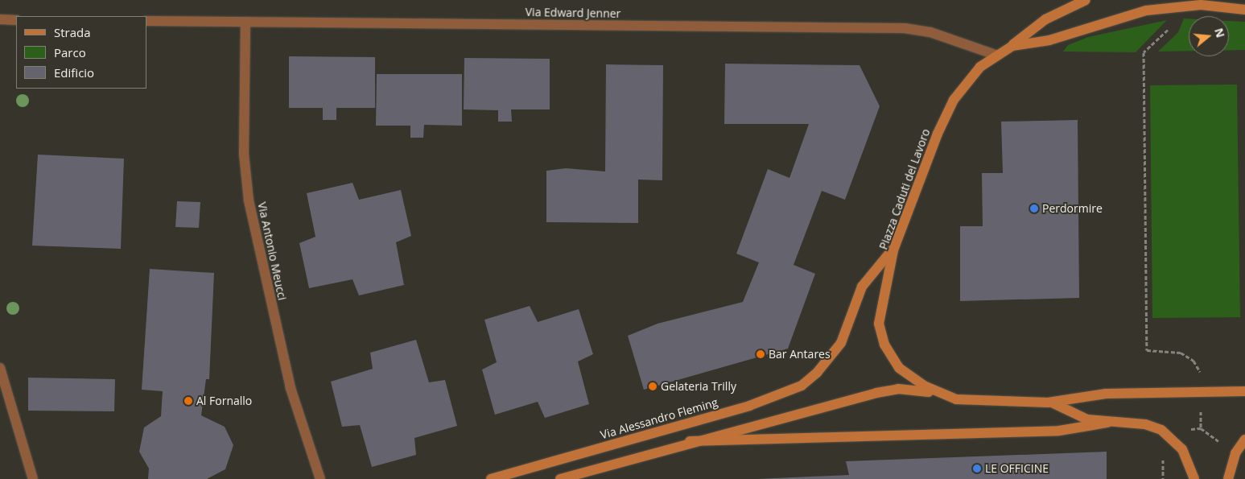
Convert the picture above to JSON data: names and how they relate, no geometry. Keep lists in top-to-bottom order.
{
  "streets": {
    "main road": ["Piazza Caduti del Lavoro", "Via Alessandro Fleming"],
    "street": ["Via Edward Jenner", "Via Antonio Meucci"]
  },
  "crossings": [
    ["Via Edward Jenner", "Piazza Caduti del Lavoro"],
    ["Via Edward Jenner", "Via Antonio Meucci"],
    ["Piazza Caduti del Lavoro", "Via Alessandro Fleming"]
  ],
  "places": [
    "Perdormire",
    "Bar Antares",
    "Gelateria Trilly",
    "Al Fornallo",
    "LE OFFICINE"
  ],
  "legend": ["Strada", "Parco", "Edificio"],
  "north": "right"
}
